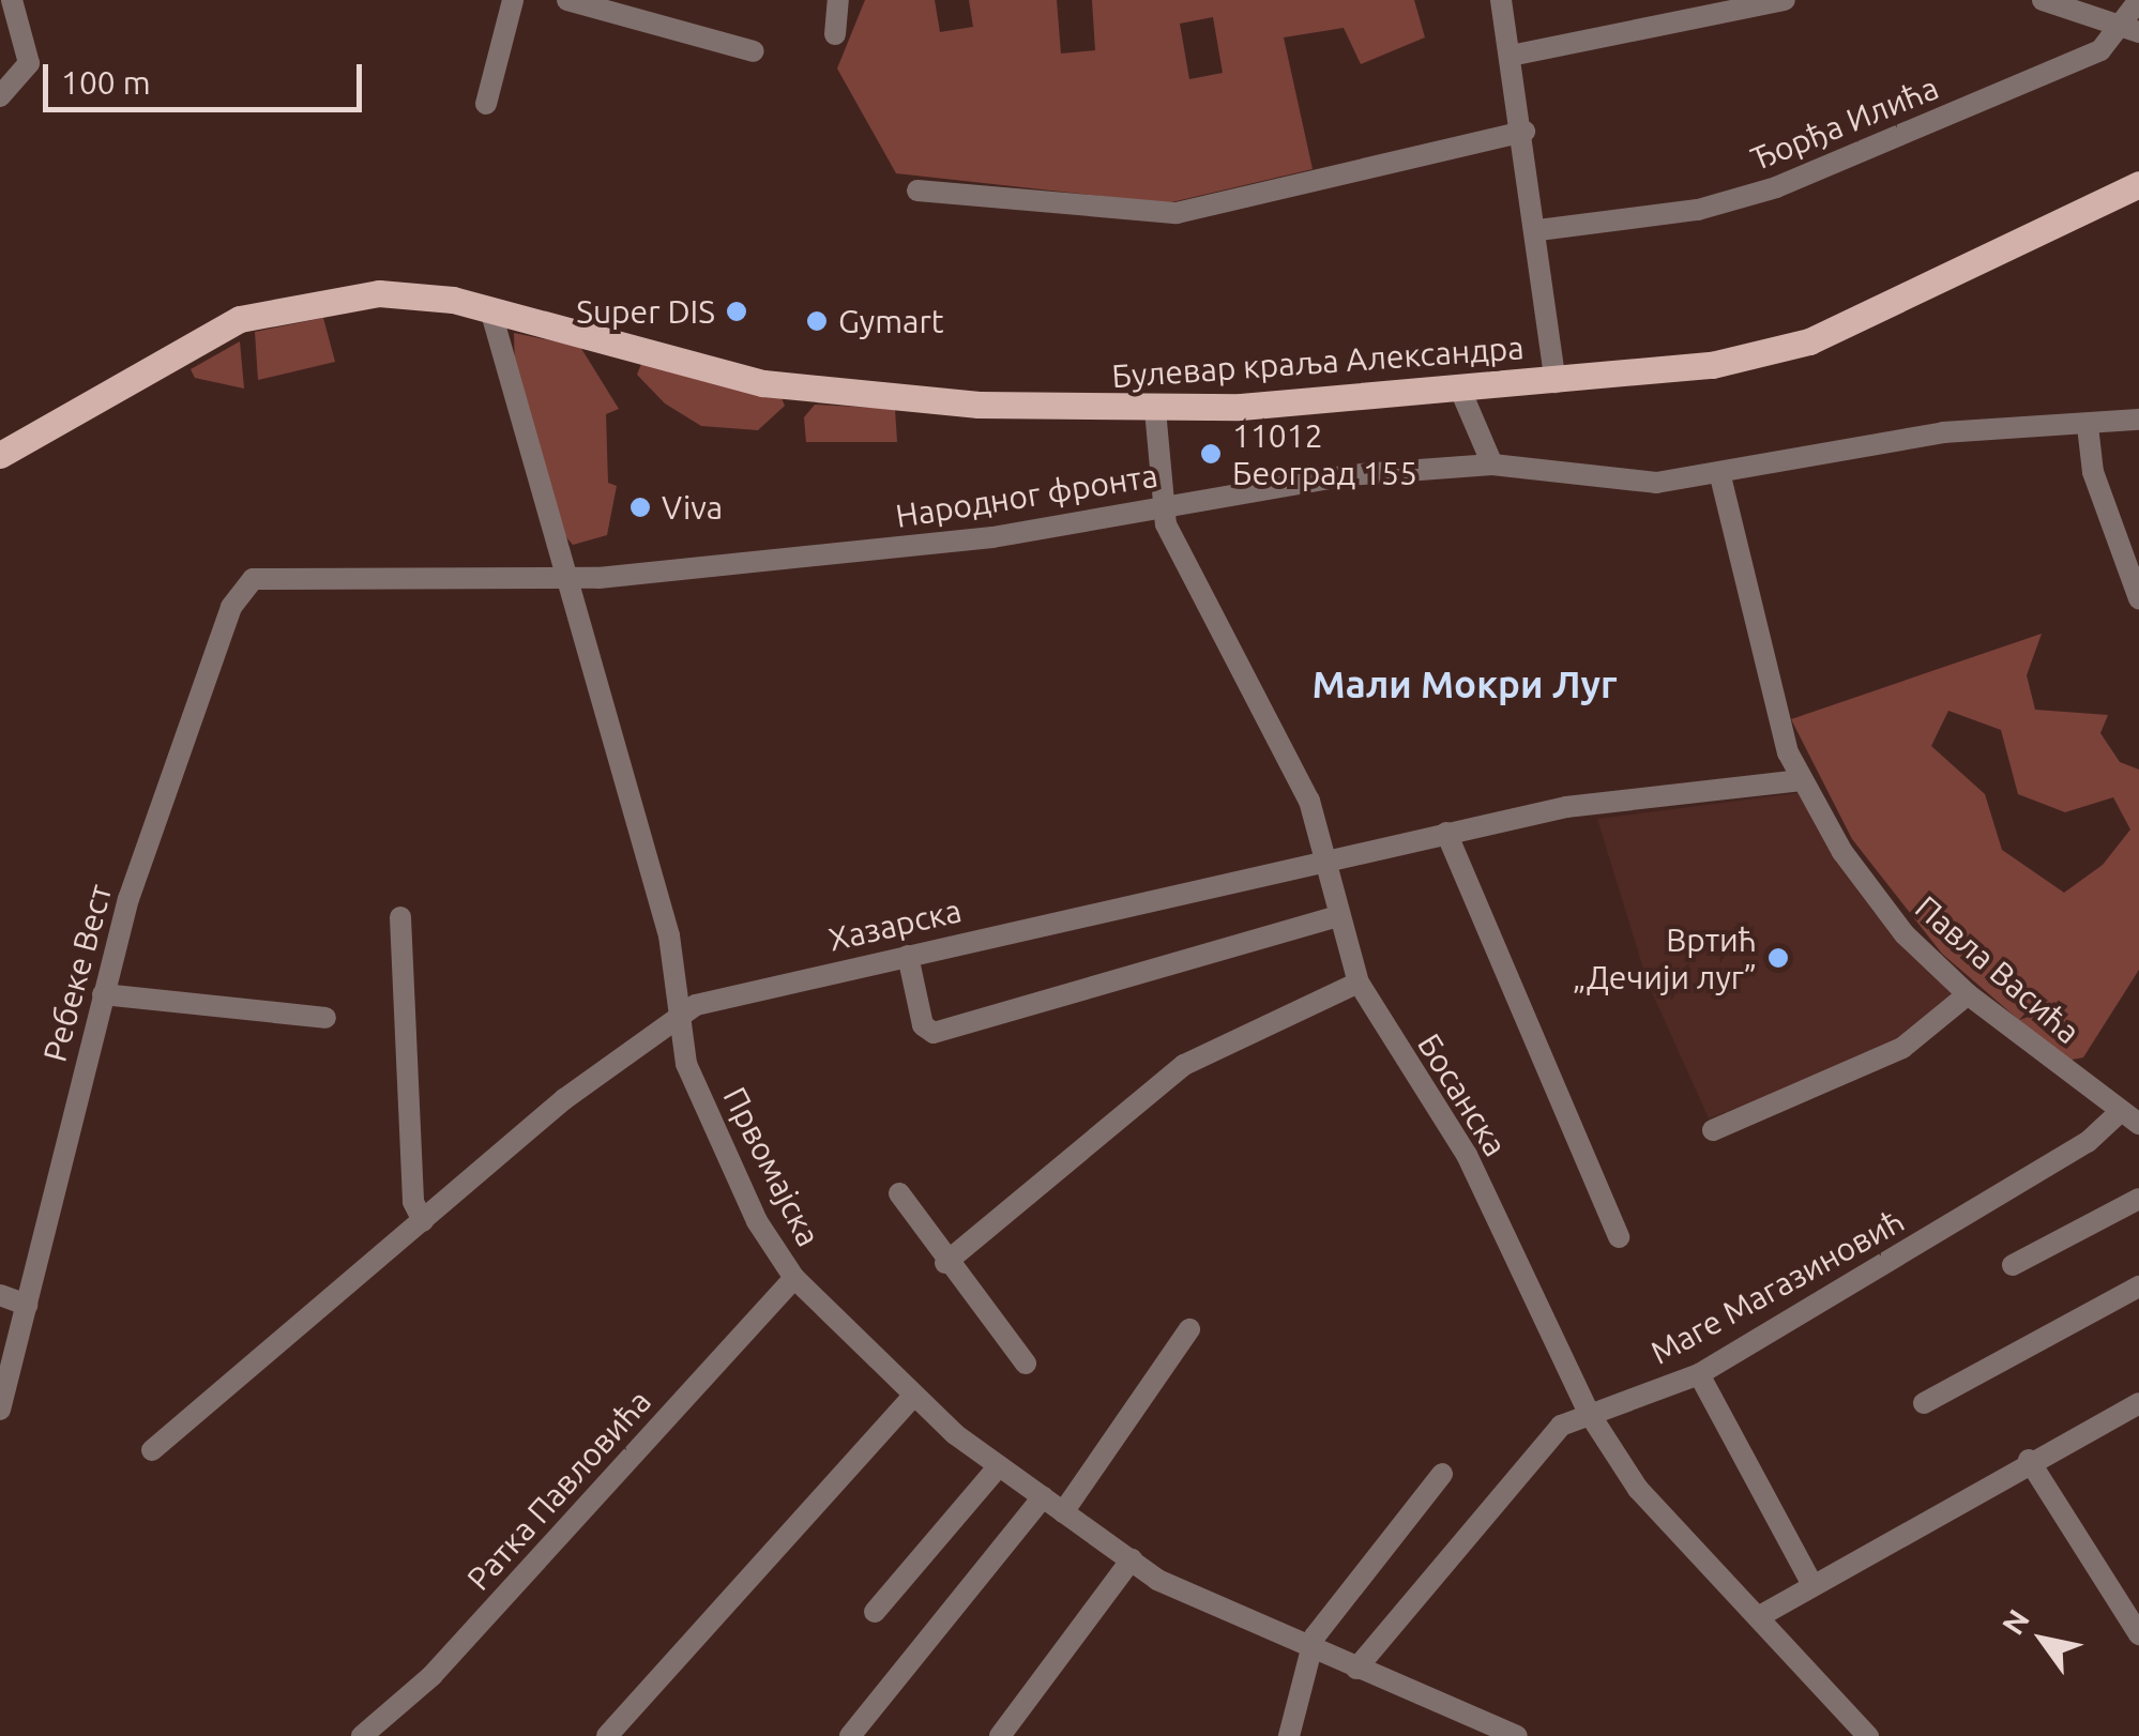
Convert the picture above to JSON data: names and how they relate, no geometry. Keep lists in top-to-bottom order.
{
  "streets": {
    "main road": ["Булевар краља Александра"],
    "street": [
      "Ђорђа Илића",
      "Народног фронта",
      "Хазарска",
      "Павла Васића",
      "Ребеке Вест",
      "Босанска",
      "Првомајска",
      "Маге Магазиновић",
      "Ратка Павловића"
    ]
  },
  "crossings": [
    ["Булевар краља Александра", "Босанска"],
    ["Булевар краља Александра", "Првомајска"],
    ["Народног фронта", "Павла Васића"],
    ["Народног фронта", "Ребеке Вест"],
    ["Народног фронта", "Босанска"],
    ["Народног фронта", "Првомајска"],
    ["Хазарска", "Павла Васића"],
    ["Хазарска", "Босанска"],
    ["Хазарска", "Првомајска"],
    ["Павла Васића", "Маге Магазиновић"],
    ["Босанска", "Маге Магазиновић"],
    ["Првомајска", "Маге Магазиновић"],
    ["Првомајска", "Ратка Павловића"]
  ],
  "districts": ["Мали Мокри Луг"],
  "places": [
    "Super DIS",
    "Gymart",
    "11012 Београд 155",
    "Viva",
    "Вртић „Дечији луг”"
  ],
  "scale_bar": "100 m",
  "north": "top left"
}
